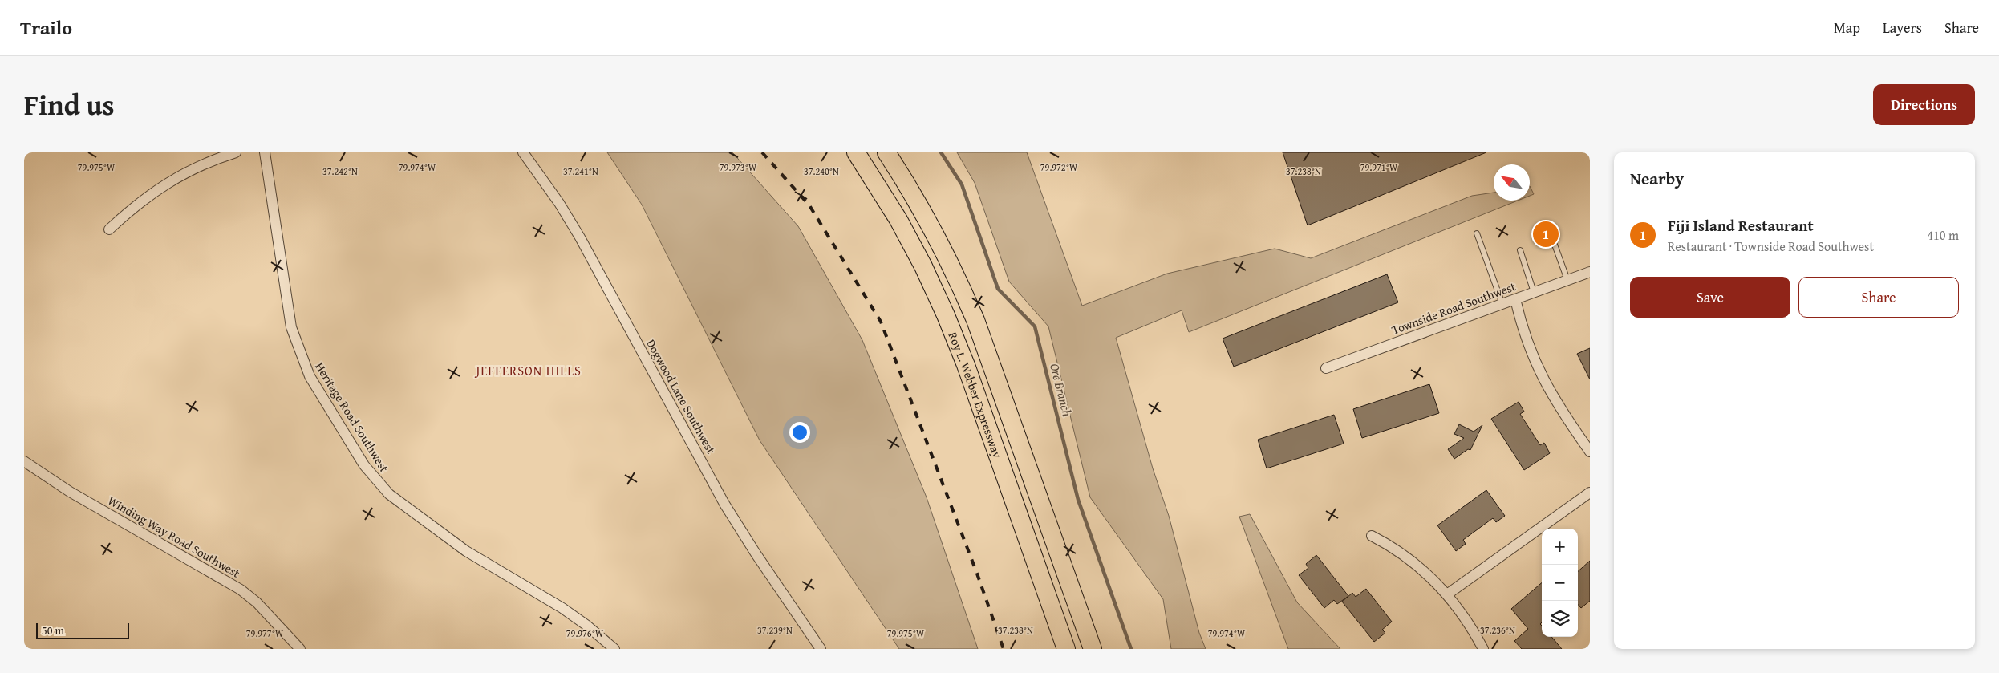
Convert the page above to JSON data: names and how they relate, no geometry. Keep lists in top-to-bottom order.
{
  "streets": {
    "highway": ["Roy L. Webber Expressway"],
    "street": [
      "Townside Road Southwest",
      "Dogwood Lane Southwest",
      "Heritage Road Southwest",
      "Winding Way Road Southwest"
    ]
  },
  "districts": ["JEFFERSON HILLS"],
  "water": ["Ore Branch"],
  "scale_bar": "50 m",
  "north": "top left",
  "page": {
    "header": "Trailo",
    "nav": ["Map", "Layers", "Share"],
    "title": "Find us",
    "buttons": [
      "Directions",
      ["Save", "Share"]
    ],
    "heading": "Nearby",
    "list": [
      {
        "mark": "1",
        "name": "Fiji Island Restaurant",
        "note": "Restaurant · Townside Road Southwest",
        "value": "410 m"
      }
    ],
    "pins": "1",
    "map_buttons": ["+", "−"],
    "scale": "50 m"
  },
  "coordinates": [
    "79.975°W",
    "79.974°W",
    "79.973°W",
    "79.972°W",
    "79.971°W",
    "37.242°N",
    "37.241°N",
    "37.240°N",
    "37.238°N",
    "37.239°N",
    "37.236°N",
    "79.977°W",
    "79.976°W"
  ]
}
